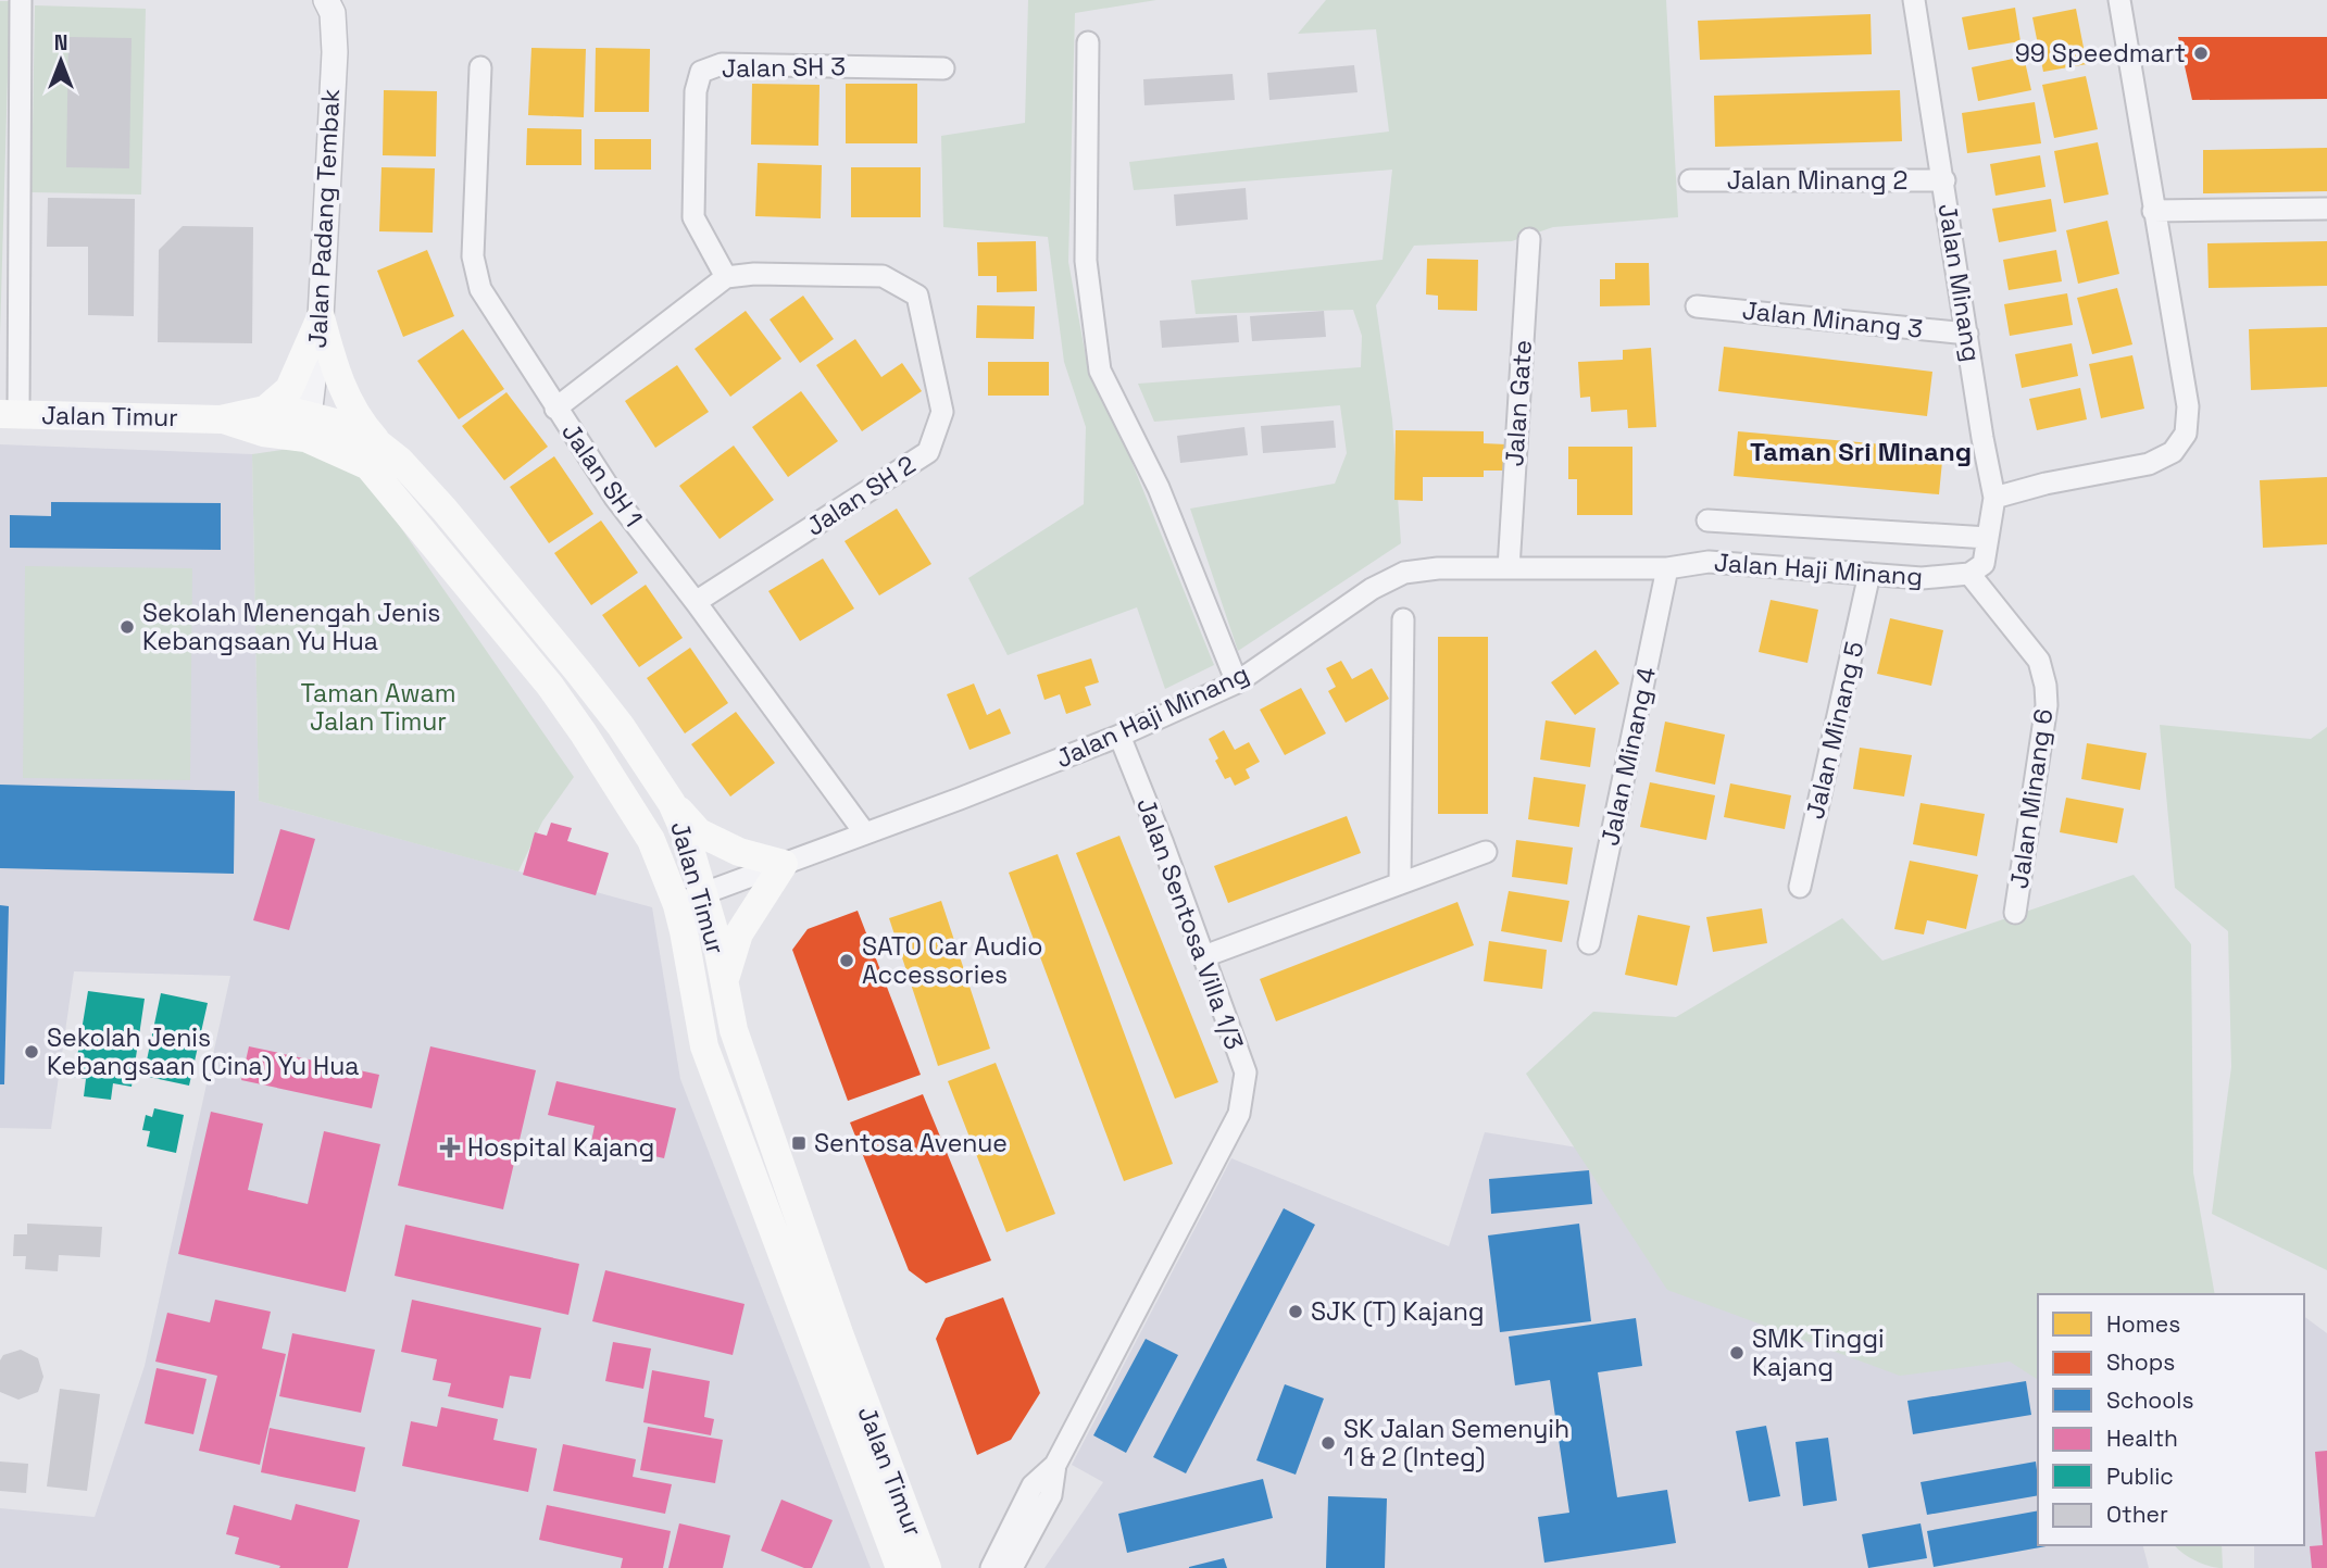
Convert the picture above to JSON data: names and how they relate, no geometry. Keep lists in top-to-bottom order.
{
  "streets": {
    "main road": ["Jalan Timur"],
    "street": [
      "Jalan SH 3",
      "Jalan Minang 2",
      "Jalan Padang Tembak",
      "Jalan Minang",
      "Jalan Minang 3",
      "Jalan Gate",
      "Jalan SH 1",
      "Jalan SH 2",
      "Jalan Haji Minang",
      "Jalan Minang 5",
      "Jalan Minang 4",
      "Jalan Minang 6",
      "Jalan Sentosa Villa 1/3"
    ]
  },
  "crossings": [
    ["Jalan SH 3", "Jalan SH 2"],
    ["Jalan Minang 2", "Jalan Minang"],
    ["Jalan Padang Tembak", "Jalan Timur"],
    ["Jalan Minang", "Jalan Minang 3"],
    ["Jalan Minang", "Jalan Haji Minang"],
    ["Jalan Minang", "Jalan Minang 6"],
    ["Jalan Gate", "Jalan Haji Minang"],
    ["Jalan Timur", "Jalan Haji Minang"],
    ["Jalan SH 1", "Jalan SH 2"],
    ["Jalan SH 1", "Jalan Haji Minang"],
    ["Jalan Haji Minang", "Jalan Minang 5"],
    ["Jalan Haji Minang", "Jalan Minang 4"],
    ["Jalan Haji Minang", "Jalan Minang 6"],
    ["Jalan Haji Minang", "Jalan Sentosa Villa 1/3"]
  ],
  "districts": ["Taman Sri Minang"],
  "parks": ["Taman Awam Jalan Timur"],
  "places": {
    "other": [
      "99 Speedmart",
      "Sekolah Menengah Jenis Kebangsaan Yu Hua",
      "SATO Car Audio Accessories",
      "Sekolah Jenis Kebangsaan (Cina) Yu Hua",
      "SJK (T) Kajang",
      "SMK Tinggi Kajang",
      "SK Jalan Semenyih 1 & 2 (Integ)"
    ],
    "transit": ["Sentosa Avenue"],
    "health": ["Hospital Kajang"]
  },
  "legend": [
    "Homes",
    "Shops",
    "Schools",
    "Health",
    "Public",
    "Other"
  ],
  "north": "top"
}
